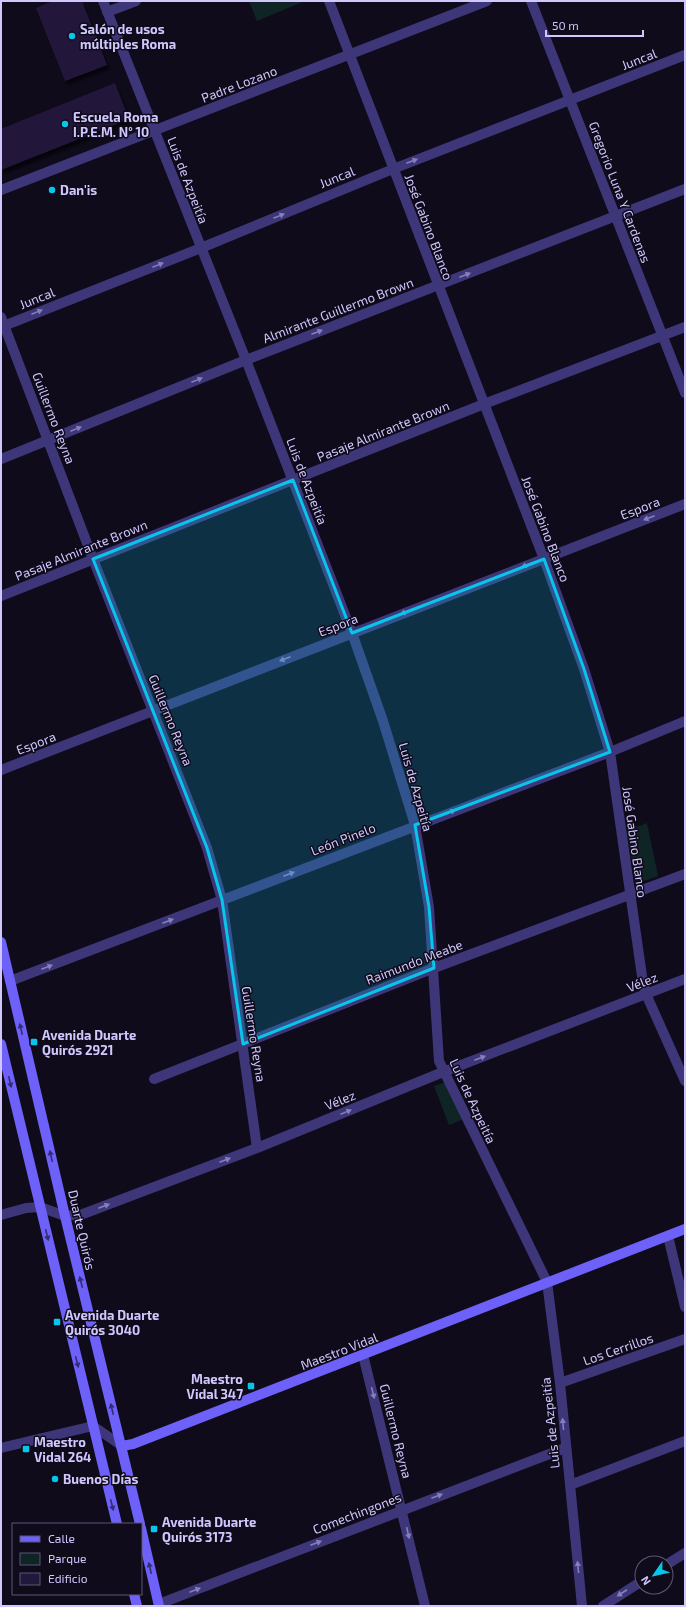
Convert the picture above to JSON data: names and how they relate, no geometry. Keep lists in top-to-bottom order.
{
  "streets": {
    "main road": ["Duarte Quirós", "Maestro Vidal"],
    "street": [
      "Juncal",
      "Padre Lozano",
      "Luis de Azpeitía",
      "Gregorio Luna Y Cardenas",
      "José Gabino Blanco",
      "Almirante Guillermo Brown",
      "Guillermo Reyna",
      "Pasaje Almirante Brown",
      "Espora",
      "León Pinelo",
      "Raimundo Meabe",
      "Vélez",
      "Los Cerrillos",
      "Comechingones"
    ]
  },
  "crossings": [
    ["Juncal", "Luis de Azpeitía"],
    ["Juncal", "Gregorio Luna Y Cardenas"],
    ["Juncal", "José Gabino Blanco"],
    ["Juncal", "Guillermo Reyna"],
    ["Padre Lozano", "Luis de Azpeitía"],
    ["Padre Lozano", "José Gabino Blanco"],
    ["Luis de Azpeitía", "Almirante Guillermo Brown"],
    ["Luis de Azpeitía", "Pasaje Almirante Brown"],
    ["Luis de Azpeitía", "Espora"],
    ["Luis de Azpeitía", "León Pinelo"],
    ["Luis de Azpeitía", "Raimundo Meabe"],
    ["Luis de Azpeitía", "Vélez"],
    ["Luis de Azpeitía", "Los Cerrillos"],
    ["Luis de Azpeitía", "Maestro Vidal"],
    ["Luis de Azpeitía", "Comechingones"],
    ["Gregorio Luna Y Cardenas", "Almirante Guillermo Brown"],
    ["Gregorio Luna Y Cardenas", "Pasaje Almirante Brown"],
    ["José Gabino Blanco", "Almirante Guillermo Brown"],
    ["José Gabino Blanco", "Pasaje Almirante Brown"],
    ["José Gabino Blanco", "Espora"],
    ["José Gabino Blanco", "León Pinelo"],
    ["José Gabino Blanco", "Raimundo Meabe"],
    ["José Gabino Blanco", "Vélez"],
    ["Almirante Guillermo Brown", "Guillermo Reyna"],
    ["Guillermo Reyna", "Pasaje Almirante Brown"],
    ["Guillermo Reyna", "Espora"],
    ["Guillermo Reyna", "León Pinelo"],
    ["Guillermo Reyna", "Raimundo Meabe"],
    ["Guillermo Reyna", "Vélez"],
    ["Guillermo Reyna", "Maestro Vidal"],
    ["Guillermo Reyna", "Comechingones"],
    ["León Pinelo", "Duarte Quirós"],
    ["Vélez", "Duarte Quirós"],
    ["Duarte Quirós", "Maestro Vidal"]
  ],
  "one_way": [
    "Juncal",
    "Almirante Guillermo Brown",
    "Espora",
    "León Pinelo",
    "Vélez",
    "Comechingones"
  ],
  "places": {
    "other": [
      "Salón de usos múltiples Roma",
      "Escuela Roma I.P.E.M. N° 10",
      "Dan'is",
      "Buenos Días"
    ],
    "transit": [
      "Avenida Duarte Quirós 2921",
      "Avenida Duarte Quirós 3040",
      "Maestro Vidal 347",
      "Maestro Vidal 264",
      "Avenida Duarte Quirós 3173"
    ]
  },
  "legend": ["Calle", "Parque", "Edificio"],
  "scale_bar": "50 m",
  "north": "bottom left"
}
